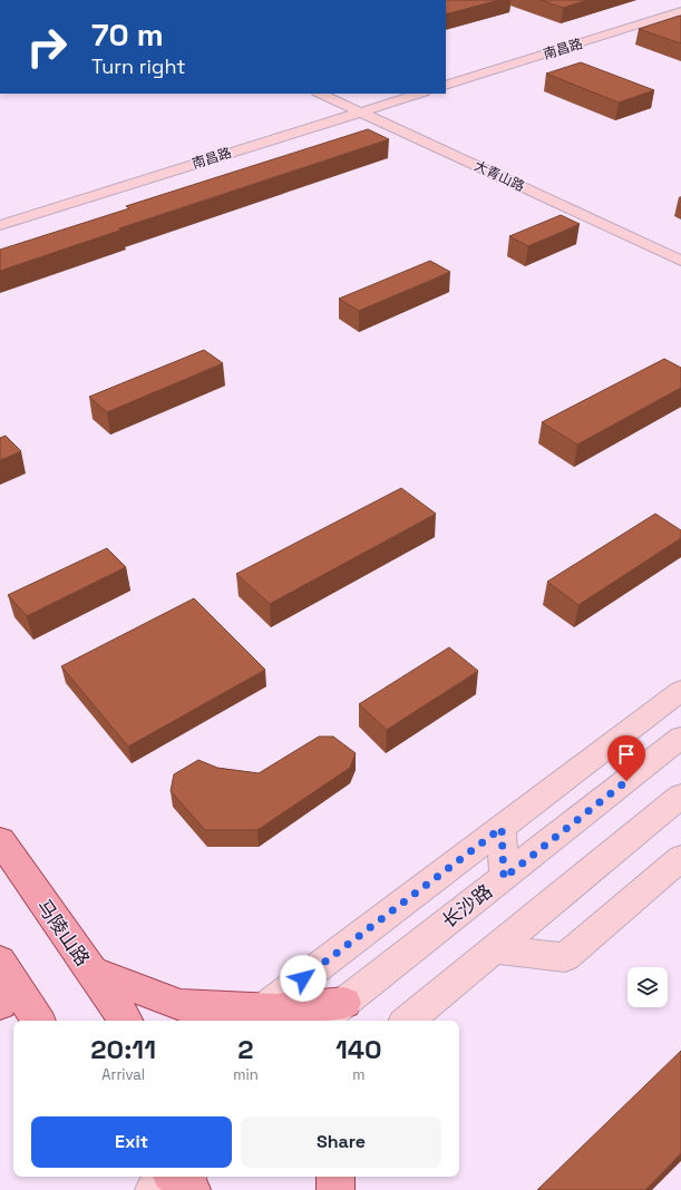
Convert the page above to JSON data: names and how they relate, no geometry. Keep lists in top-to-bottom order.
{
  "streets": {
    "main road": ["马陵山路"],
    "street": ["南昌路", "大青山路", "长沙路"]
  },
  "crossings": [
    ["南昌路", "大青山路"]
  ],
  "page": {
    "turn": ["70 m", "Turn right"],
    "eta": [
      "20:11",
      "Arrival",
      "2",
      "min",
      "140",
      "m"
    ],
    "buttons": ["Exit", "Share"]
  }
}
